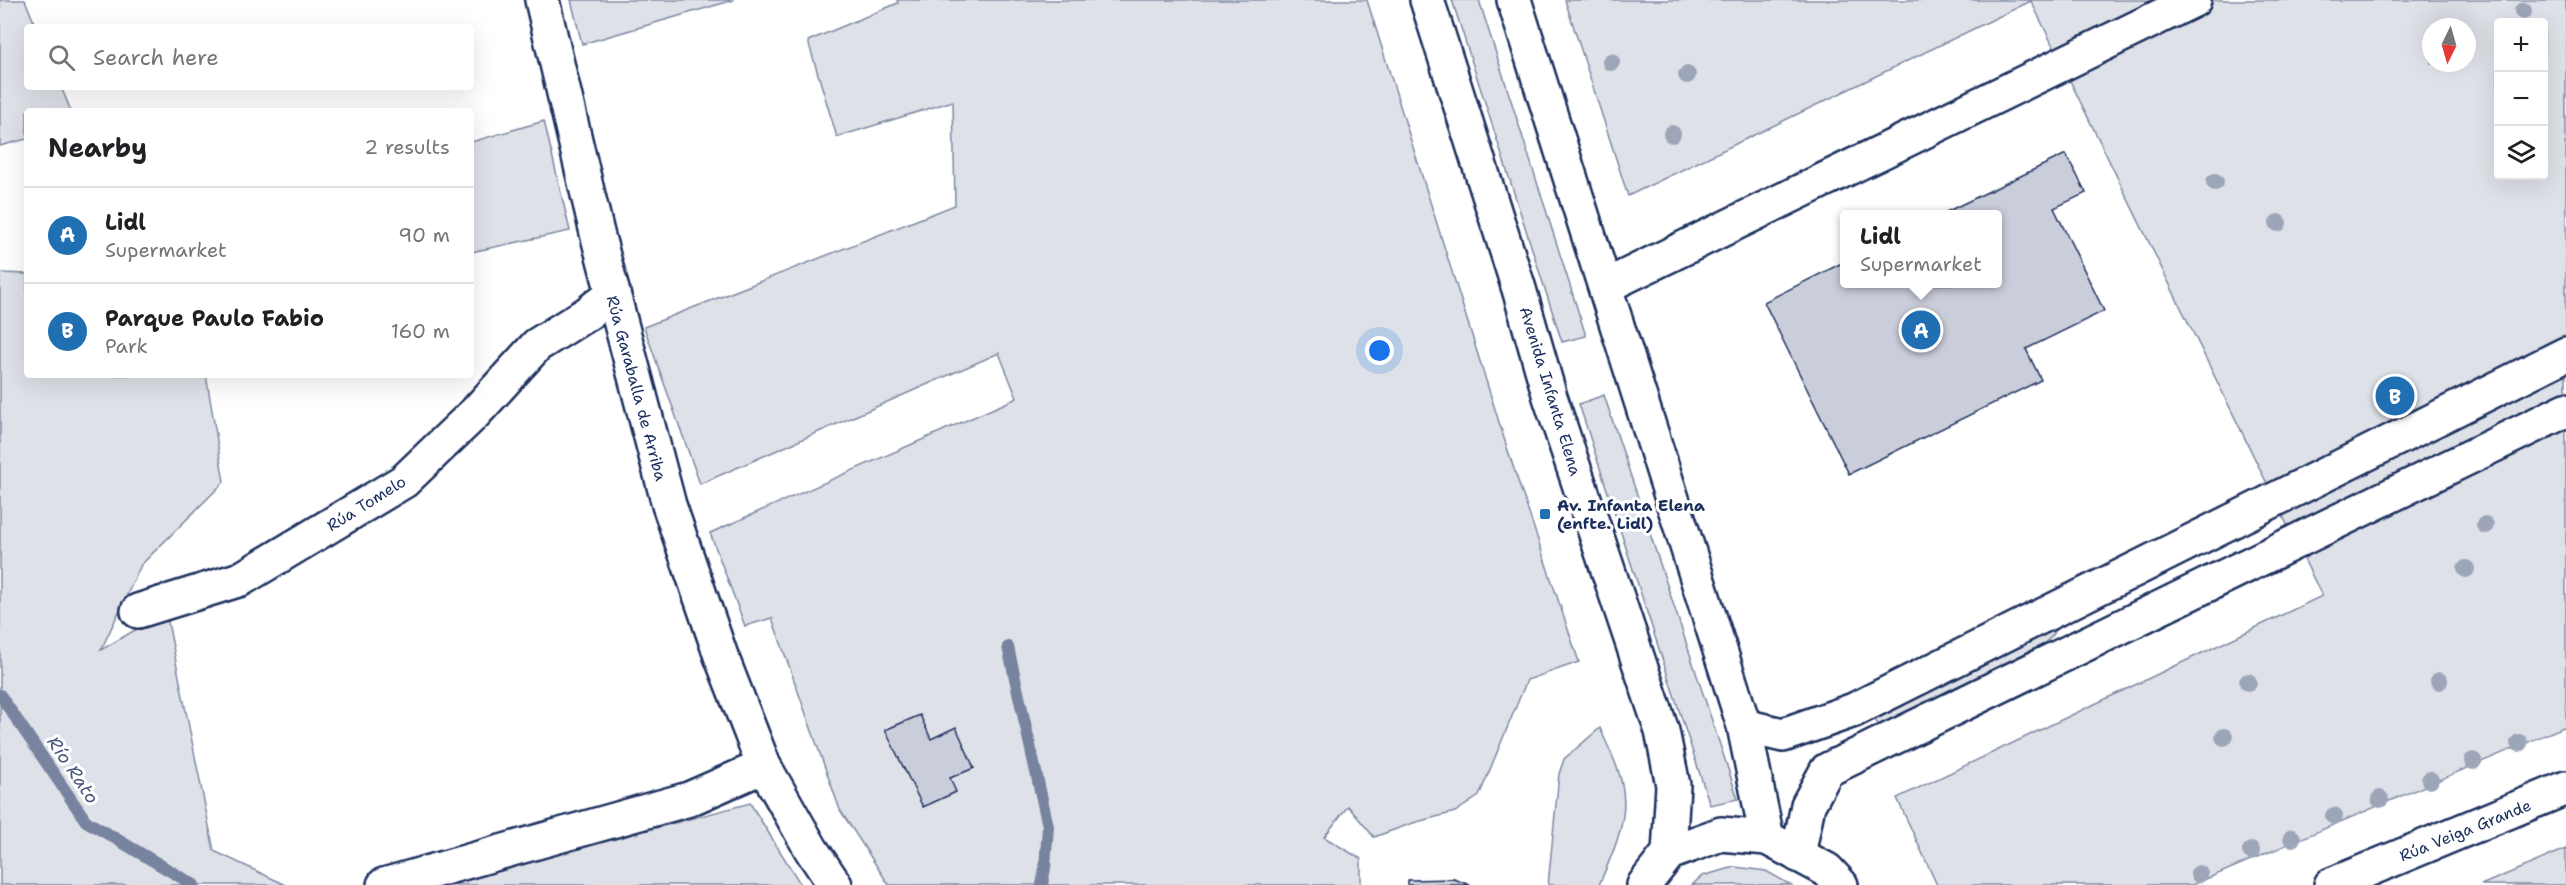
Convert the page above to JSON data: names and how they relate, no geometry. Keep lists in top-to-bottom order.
{
  "streets": {
    "street": [
      "Rúa Garaballa de Arriba",
      "Avenida Infanta Elena",
      "Rúa Tomelo",
      "Rúa Veiga Grande"
    ]
  },
  "crossings": [
    ["Rúa Garaballa de Arriba", "Rúa Tomelo"]
  ],
  "water": ["Río Rato"],
  "places": {
    "transit": ["Av. Infanta Elena (enfte. Lidl)"]
  },
  "north": "bottom",
  "page": {
    "map_buttons": ["+", "−"],
    "search": "Search here",
    "heading": ["Nearby", "2 results"],
    "list": [
      {
        "mark": "A",
        "name": "Lidl",
        "note": "Supermarket",
        "value": "90 m"
      },
      {
        "mark": "B",
        "name": "Parque Paulo Fabio",
        "note": "Park",
        "value": "160 m"
      }
    ],
    "popup": ["Lidl", "Supermarket"],
    "pins": ["A", "B"]
  }
}
